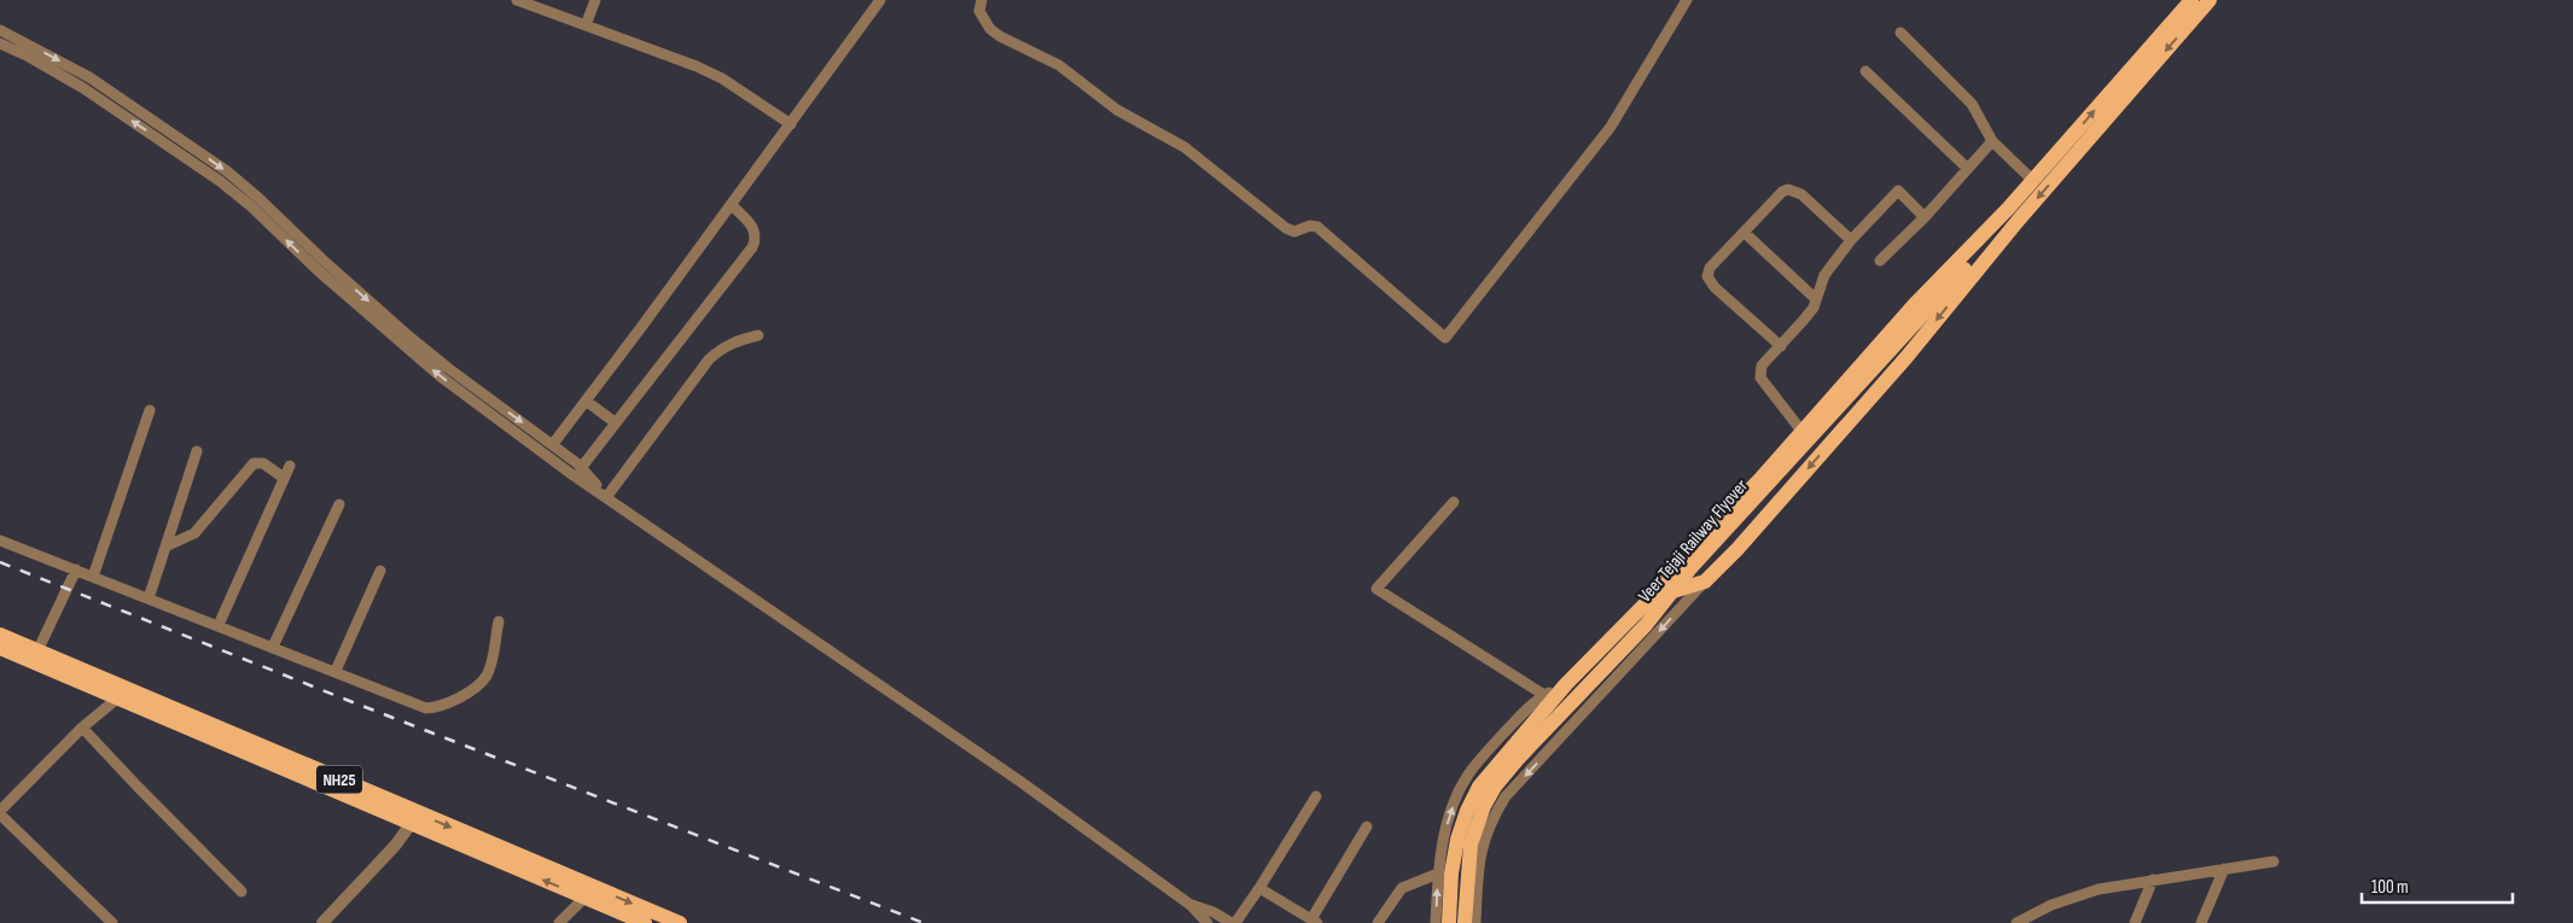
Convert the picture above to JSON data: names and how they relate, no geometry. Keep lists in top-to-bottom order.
{
  "streets": {
    "main road": ["Veer Tejaji Railway Flyover", "NH25"]
  },
  "scale_bar": "100 m"
}
